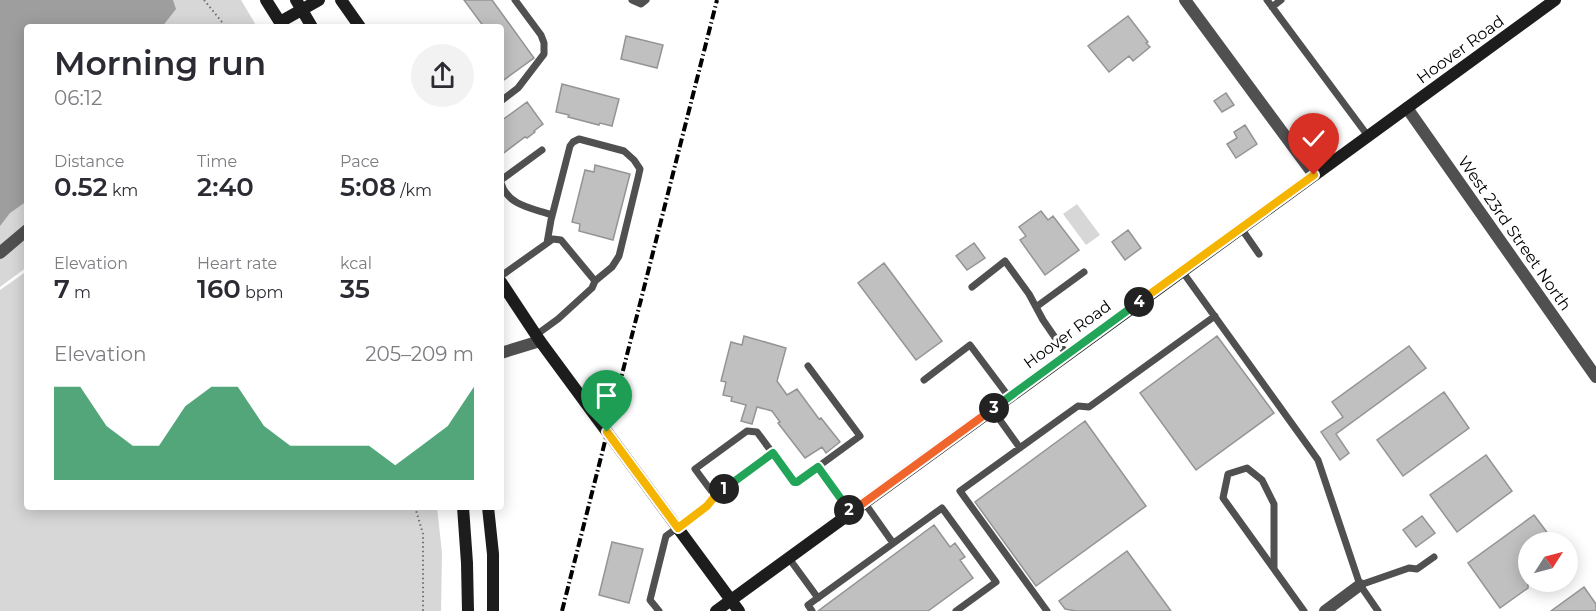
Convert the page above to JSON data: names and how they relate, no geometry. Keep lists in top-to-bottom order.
{
  "streets": {
    "street": ["Hoover Road", "West 23rd Street North"]
  },
  "crossings": [
    ["Hoover Road", "West 23rd Street North"]
  ],
  "north": "top right",
  "page": {
    "heading": ["Morning run", "06:12"],
    "stats": [
      ["Distance", "0.52 km"],
      ["Time", "2:40"],
      ["Pace", "5:08 /km"],
      ["Elevation", "7 m"],
      ["Heart rate", "160 bpm"],
      ["kcal", "35"]
    ],
    "pins": [
      "4",
      "3",
      "1",
      "2"
    ],
    "chart": ["Elevation", "205–209 m"]
  }
}
